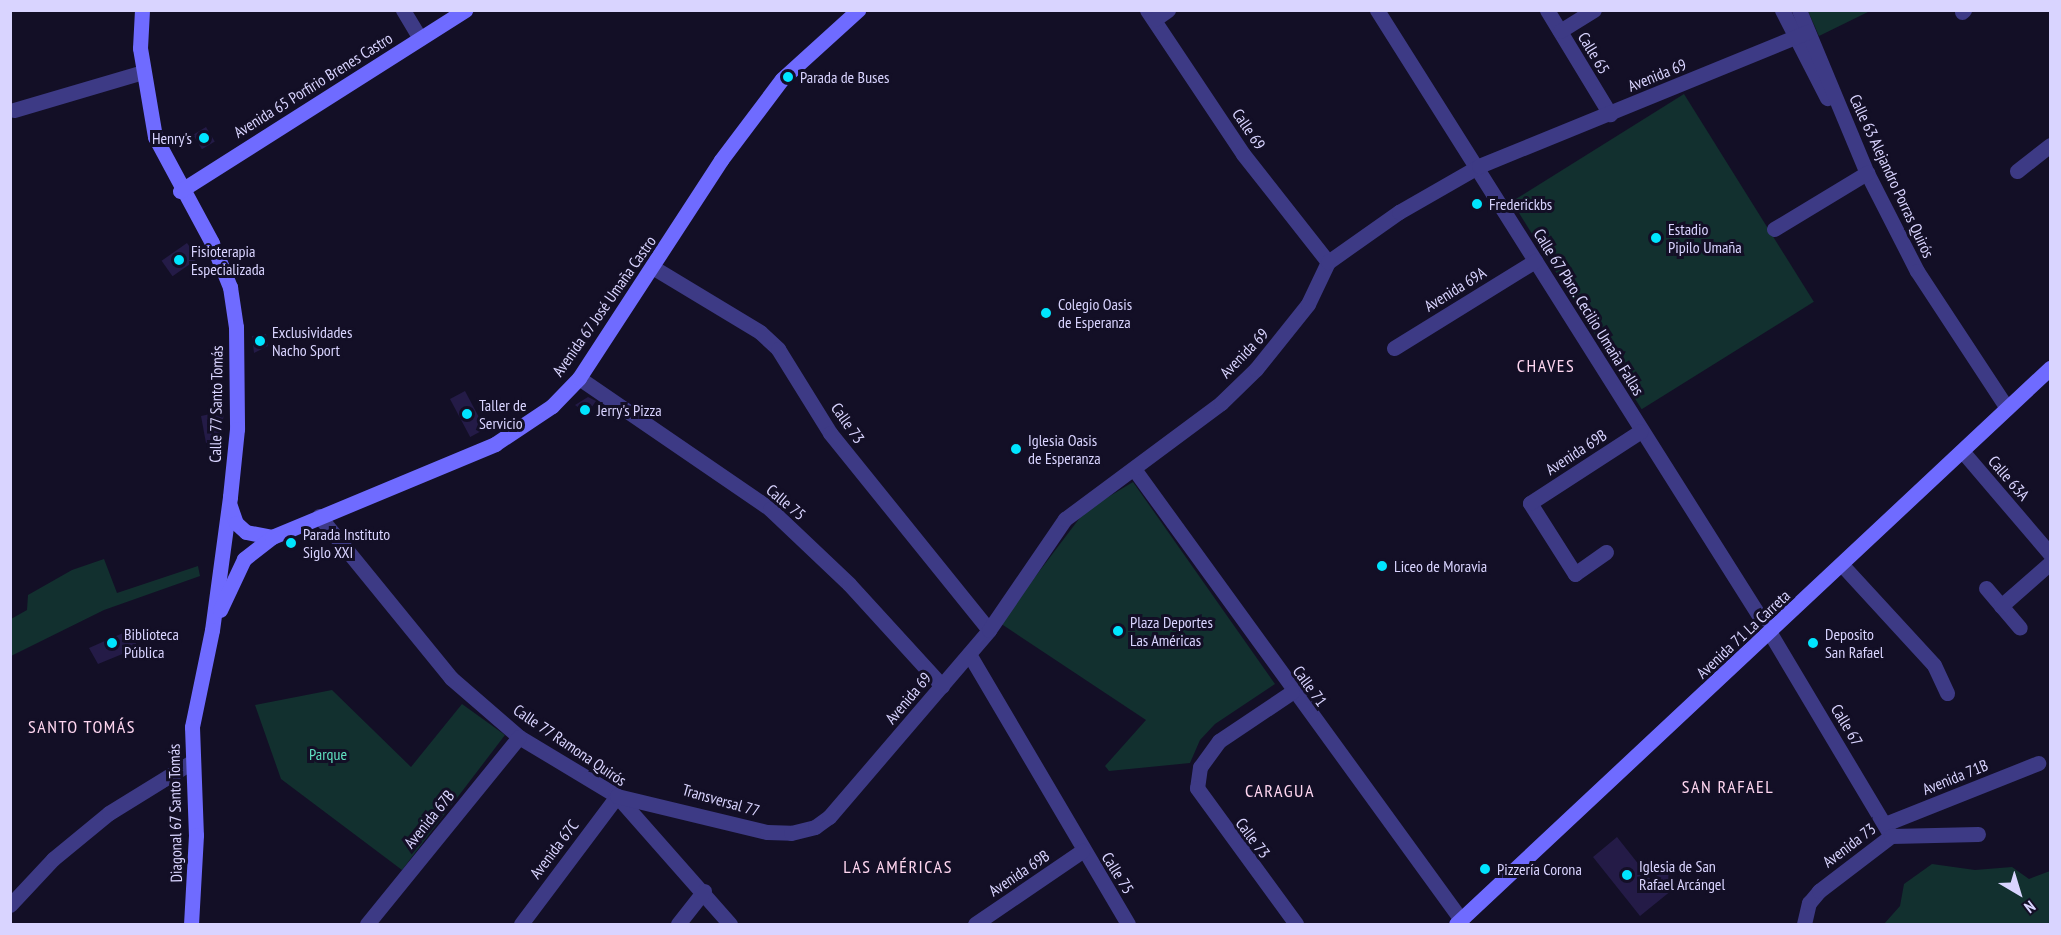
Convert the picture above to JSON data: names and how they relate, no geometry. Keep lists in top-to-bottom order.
{
  "streets": {
    "main road": [
      "Avenida 65 Porfirio Brenes Castro",
      "Avenida 67 José Umaña Castro",
      "Calle 77 Santo Tomás",
      "Avenida 71 La Carreta",
      "Diagonal 67 Santo Tomás"
    ],
    "street": [
      "Calle 65",
      "Avenida 69",
      "Calle 69",
      "Calle 63 Alejandro Porras Quirós",
      "Avenida 69A",
      "Calle 67 Pbro. Cecilio Umaña Fallas",
      "Calle 73",
      "Avenida 69B",
      "Calle 63A",
      "Calle 75",
      "Calle 71",
      "Calle 67",
      "Calle 77 Ramona Quirós",
      "Avenida 71B",
      "Transversal 77",
      "Avenida 67B",
      "Avenida 73",
      "Avenida 67C"
    ]
  },
  "crossings": [
    ["Calle 65", "Avenida 69"],
    ["Avenida 69", "Calle 69"],
    ["Avenida 69", "Calle 63 Alejandro Porras Quirós"],
    ["Avenida 69", "Calle 67 Pbro. Cecilio Umaña Fallas"],
    ["Avenida 69", "Calle 73"],
    ["Avenida 69", "Calle 75"],
    ["Avenida 69", "Calle 71"],
    ["Avenida 69", "Transversal 77"],
    ["Avenida 65 Porfirio Brenes Castro", "Calle 77 Santo Tomás"],
    ["Calle 63 Alejandro Porras Quirós", "Avenida 71 La Carreta"],
    ["Avenida 69A", "Calle 67 Pbro. Cecilio Umaña Fallas"],
    ["Avenida 67 José Umaña Castro", "Calle 77 Santo Tomás"],
    ["Avenida 67 José Umaña Castro", "Calle 73"],
    ["Avenida 67 José Umaña Castro", "Calle 75"],
    ["Avenida 67 José Umaña Castro", "Calle 77 Ramona Quirós"],
    ["Avenida 67 José Umaña Castro", "Diagonal 67 Santo Tomás"],
    ["Calle 67 Pbro. Cecilio Umaña Fallas", "Avenida 69B"],
    ["Calle 67 Pbro. Cecilio Umaña Fallas", "Avenida 71 La Carreta"],
    ["Calle 67 Pbro. Cecilio Umaña Fallas", "Calle 67"],
    ["Calle 77 Santo Tomás", "Diagonal 67 Santo Tomás"],
    ["Calle 73", "Calle 71"],
    ["Avenida 69B", "Calle 75"],
    ["Calle 63A", "Avenida 71 La Carreta"],
    ["Avenida 71 La Carreta", "Calle 71"],
    ["Avenida 71 La Carreta", "Calle 67"],
    ["Calle 67", "Avenida 71B"],
    ["Calle 67", "Avenida 73"],
    ["Calle 77 Ramona Quirós", "Transversal 77"],
    ["Calle 77 Ramona Quirós", "Avenida 67B"],
    ["Calle 77 Ramona Quirós", "Avenida 67C"],
    ["Avenida 71B", "Avenida 73"],
    ["Transversal 77", "Avenida 67C"]
  ],
  "districts": [
    "CHAVES",
    "SANTO TOMÁS",
    "SAN RAFAEL",
    "CARAGUA",
    "LAS AMÉRICAS"
  ],
  "parks": ["Parque"],
  "places": [
    "Parada de Buses",
    "Henry's",
    "Frederickbs",
    "Estadio Pipilo Umaña",
    "Fisioterapia Especializada",
    "Colegio Oasis de Esperanza",
    "Exclusividades Nacho Sport",
    "Jerry's Pizza",
    "Taller de Servicio",
    "Iglesia Oasis de Esperanza",
    "Parada Instituto Siglo XXI",
    "Liceo de Moravia",
    "Plaza Deportes Las Américas",
    "Biblioteca Pública",
    "Deposito San Rafael",
    "Pizzería Corona",
    "Iglesia de San Rafael Arcángel"
  ],
  "north": "bottom right"
}
